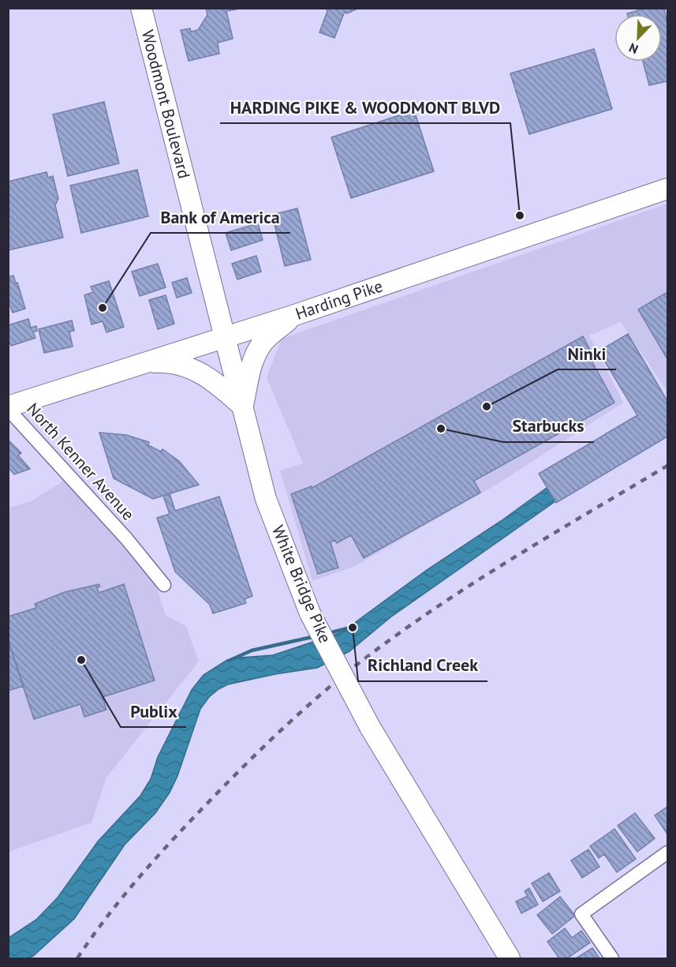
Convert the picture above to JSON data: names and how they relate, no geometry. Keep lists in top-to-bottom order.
{
  "streets": {
    "main road": ["Woodmont Boulevard", "Harding Pike", "White Bridge Pike"],
    "street": ["North Kenner Avenue"]
  },
  "crossings": [
    ["Woodmont Boulevard", "Harding Pike"],
    ["Woodmont Boulevard", "White Bridge Pike"],
    ["Harding Pike", "North Kenner Avenue"],
    ["Harding Pike", "White Bridge Pike"]
  ],
  "places": [
    "HARDING PIKE & WOODMONT BLVD",
    "Bank of America",
    "Ninki",
    "Starbucks",
    "Richland Creek",
    "Publix"
  ],
  "north": "bottom left"
}
